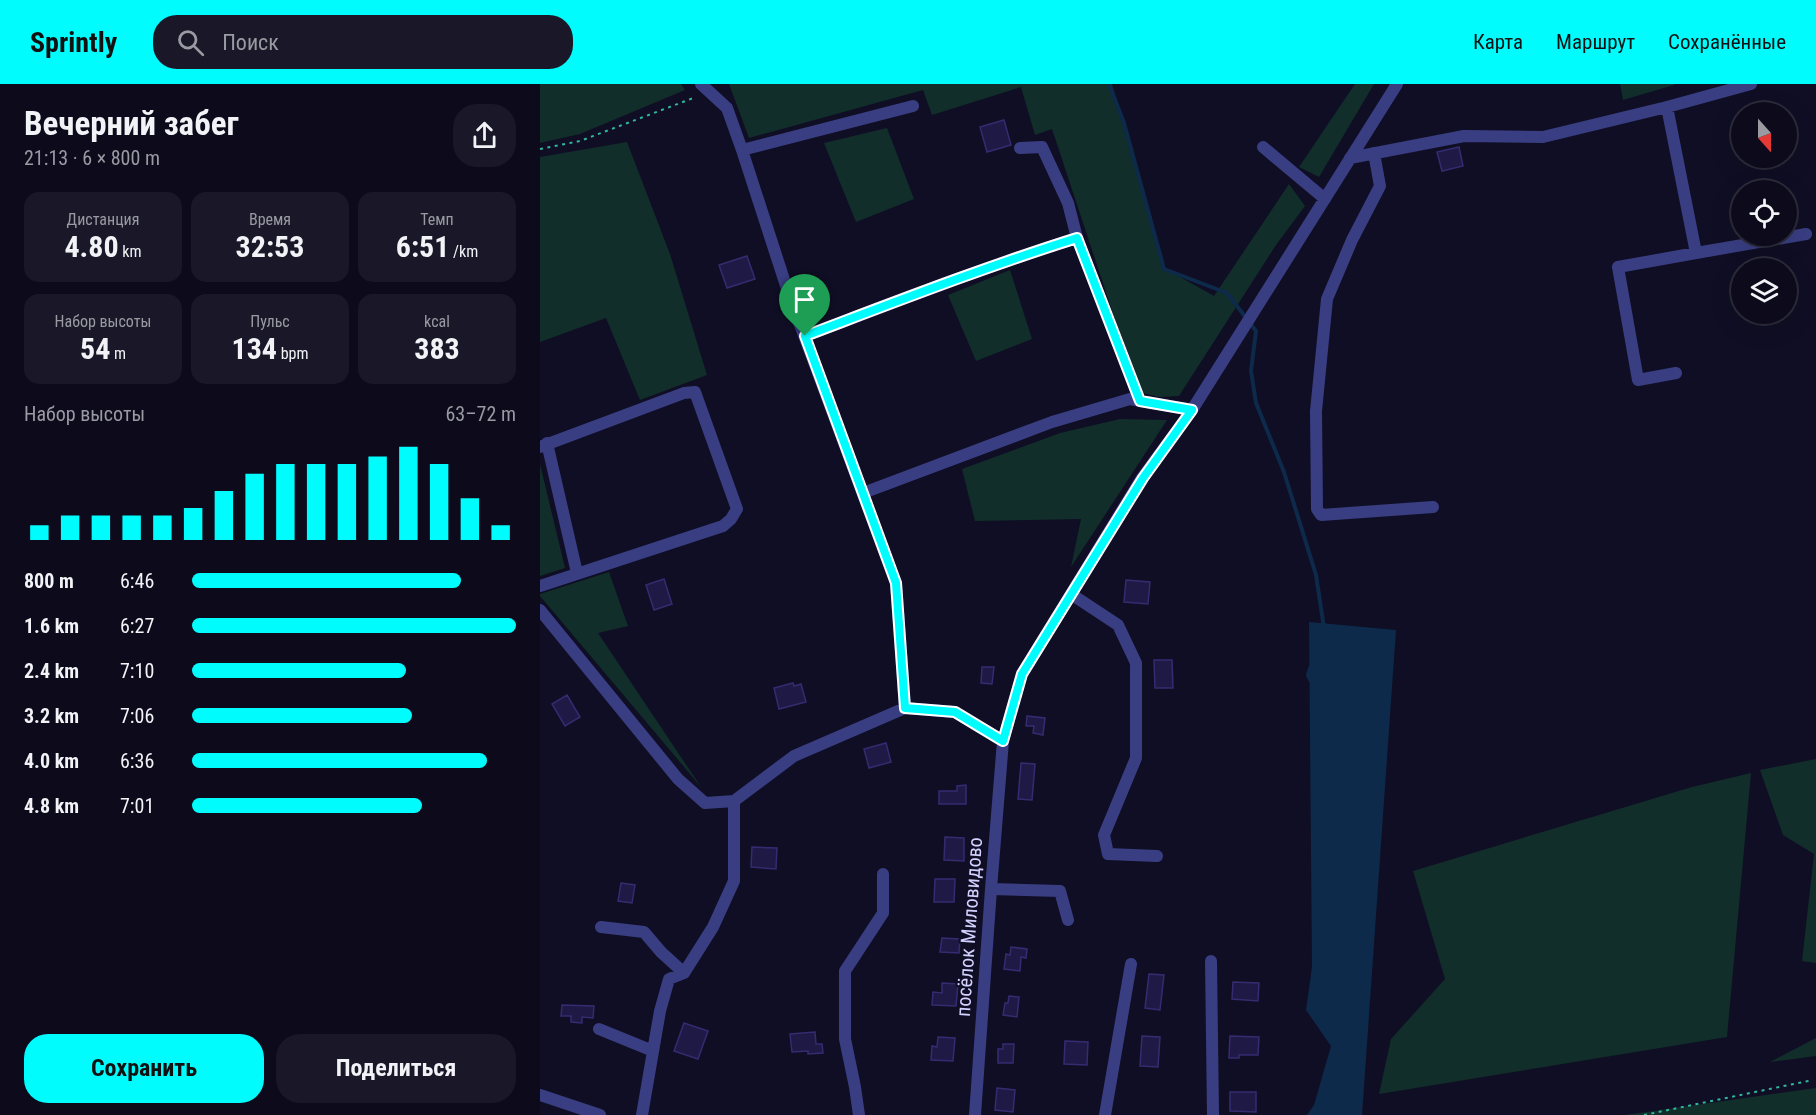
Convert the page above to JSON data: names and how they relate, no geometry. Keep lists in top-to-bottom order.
{
  "streets": {
    "street": ["посёлок Миловидово"]
  },
  "north": "bottom",
  "page": {
    "header": "Sprintly",
    "search": "Поиск",
    "nav": ["Карта", "Маршрут", "Сохранённые"],
    "heading": ["Вечерний забег", "21:13 · 6 × 800 m"],
    "stats": [
      ["Дистанция", "4.80 km"],
      ["Время", "32:53"],
      ["Темп", "6:51 /km"],
      ["Набор высоты", "54 m"],
      ["Пульс", "134 bpm"],
      ["kcal", "383"]
    ],
    "chart": ["Набор высоты", "63–72 m"],
    "list": [
      {
        "name": "800 m",
        "note": "6:46"
      },
      {
        "name": "1.6 km",
        "note": "6:27"
      },
      {
        "name": "2.4 km",
        "note": "7:10"
      },
      {
        "name": "3.2 km",
        "note": "7:06"
      },
      {
        "name": "4.0 km",
        "note": "6:36"
      },
      {
        "name": "4.8 km",
        "note": "7:01"
      }
    ],
    "buttons": ["Сохранить", "Поделиться"]
  }
}
